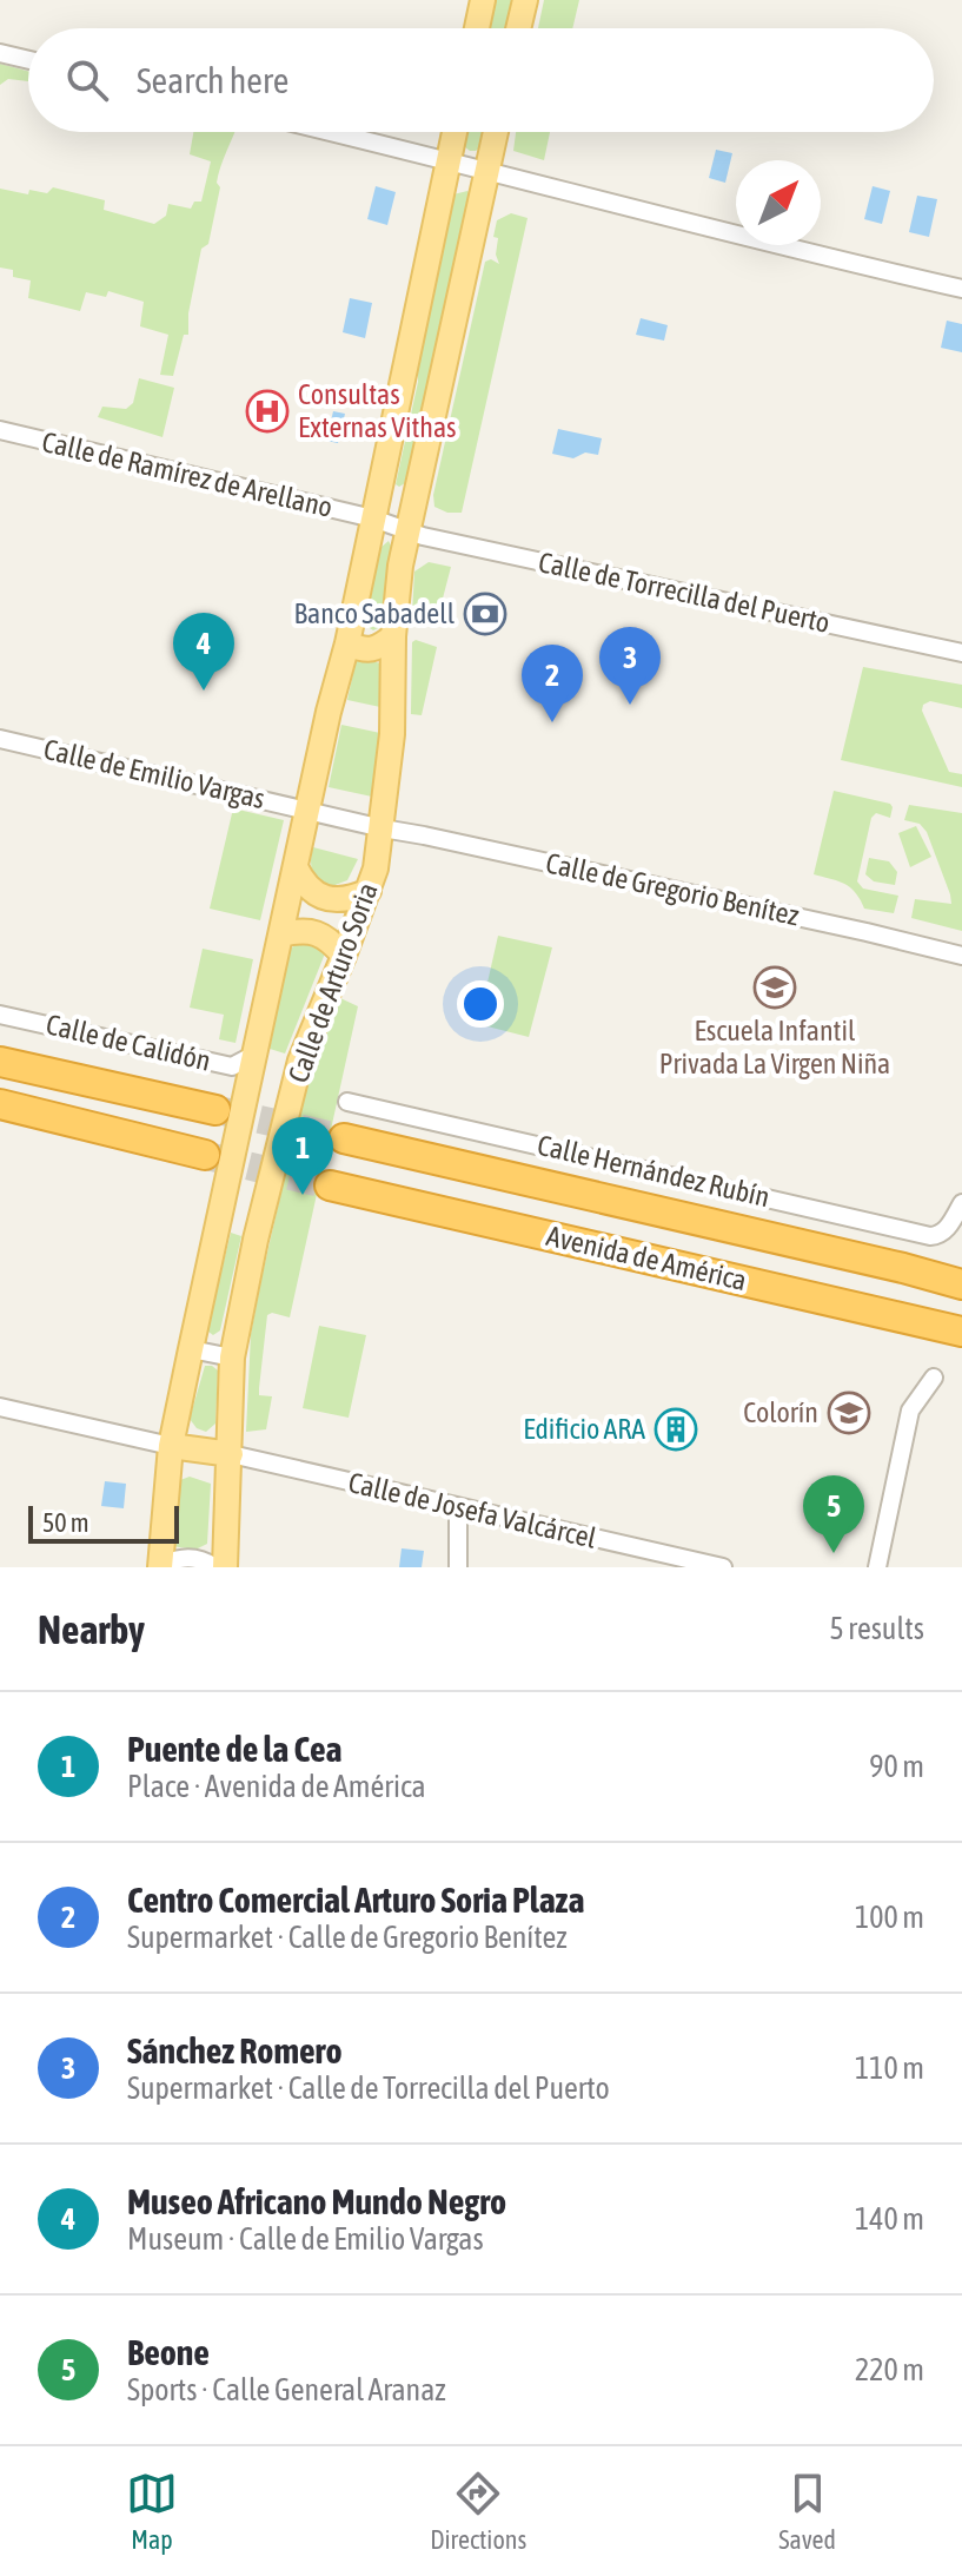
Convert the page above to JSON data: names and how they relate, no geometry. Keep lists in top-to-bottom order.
{
  "streets": {
    "highway": ["Avenida de América"],
    "main road": ["Calle de Arturo Soria"],
    "street": [
      "Calle de Ramírez de Arellano",
      "Calle de Torrecilla del Puerto",
      "Calle de Emilio Vargas",
      "Calle de Gregorio Benítez",
      "Calle de Calidón",
      "Calle Hernández Rubín",
      "Calle de Josefa Valcárcel"
    ]
  },
  "crossings": [
    ["Calle de Ramírez de Arellano", "Calle de Arturo Soria"],
    ["Calle de Torrecilla del Puerto", "Calle de Arturo Soria"],
    ["Calle de Emilio Vargas", "Calle de Arturo Soria"],
    ["Calle de Gregorio Benítez", "Calle de Arturo Soria"],
    ["Calle de Arturo Soria", "Calle de Calidón"],
    ["Calle de Arturo Soria", "Calle de Josefa Valcárcel"]
  ],
  "places": {
    "hospital": ["Consultas Externas Vithas"],
    "bank": ["Banco Sabadell"],
    "school or university": ["Escuela Infantil Privada La Virgen Niña", "Colorín"],
    "building": ["Edificio ARA"]
  },
  "scale_bar": "50 m",
  "north": "top right",
  "page": {
    "search": "Search here",
    "pins": [
      "4",
      "3",
      "2",
      "1",
      "5"
    ],
    "scale": "50 m",
    "heading": ["Nearby", "5 results"],
    "list": [
      {
        "mark": "1",
        "name": "Puente de la Cea",
        "note": "Place · Avenida de América",
        "value": "90 m"
      },
      {
        "mark": "2",
        "name": "Centro Comercial Arturo Soria Plaza",
        "note": "Supermarket · Calle de Gregorio Benítez",
        "value": "100 m"
      },
      {
        "mark": "3",
        "name": "Sánchez Romero",
        "note": "Supermarket · Calle de Torrecilla del Puerto",
        "value": "110 m"
      },
      {
        "mark": "4",
        "name": "Museo Africano Mundo Negro",
        "note": "Museum · Calle de Emilio Vargas",
        "value": "140 m"
      },
      {
        "mark": "5",
        "name": "Beone",
        "note": "Sports · Calle General Aranaz",
        "value": "220 m"
      }
    ],
    "nav": ["Map", "Directions", "Saved"]
  }
}
